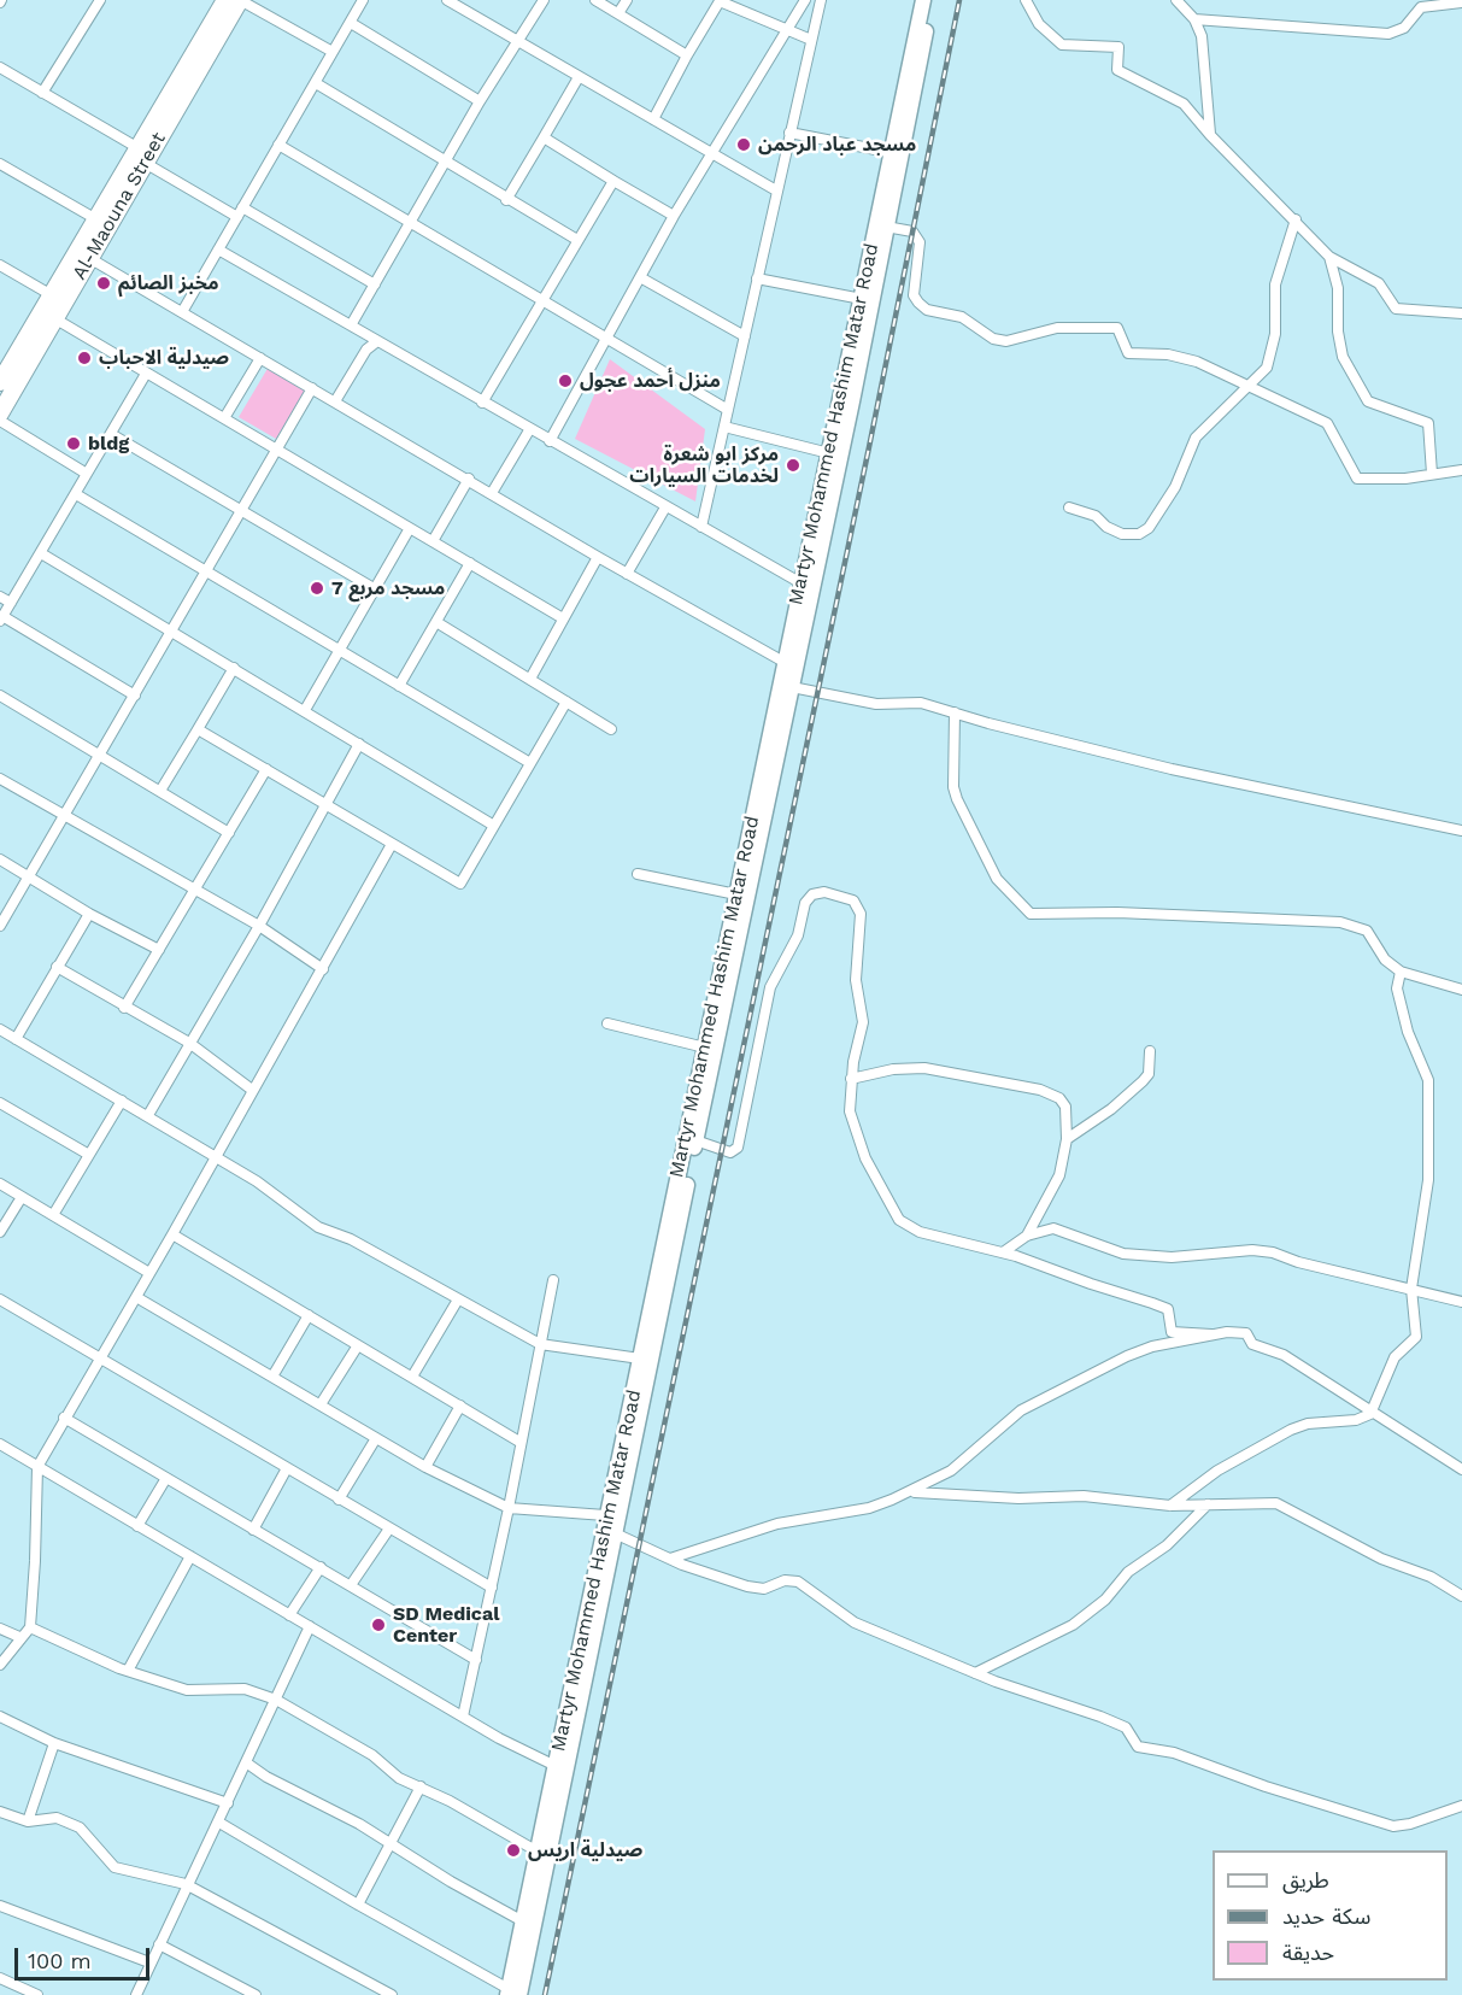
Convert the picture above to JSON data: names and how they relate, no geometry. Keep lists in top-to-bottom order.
{
  "streets": {
    "highway": ["Al-Maouna Street"],
    "main road": ["Martyr Mohammed Hashim Matar Road"]
  },
  "places": [
    "مسجد عباد الرحمن",
    "مخبز الصائم",
    "صيدلية الاحباب",
    "منزل أحمد عجول",
    "bldg",
    "مركز ابو شعرة لخدمات السيارات",
    "مسجد مربع 7",
    "SD Medical Center",
    "صيدلية اريس"
  ],
  "legend": ["طريق", "سكة حديد", "حديقة"],
  "scale_bar": "100 m"
}
